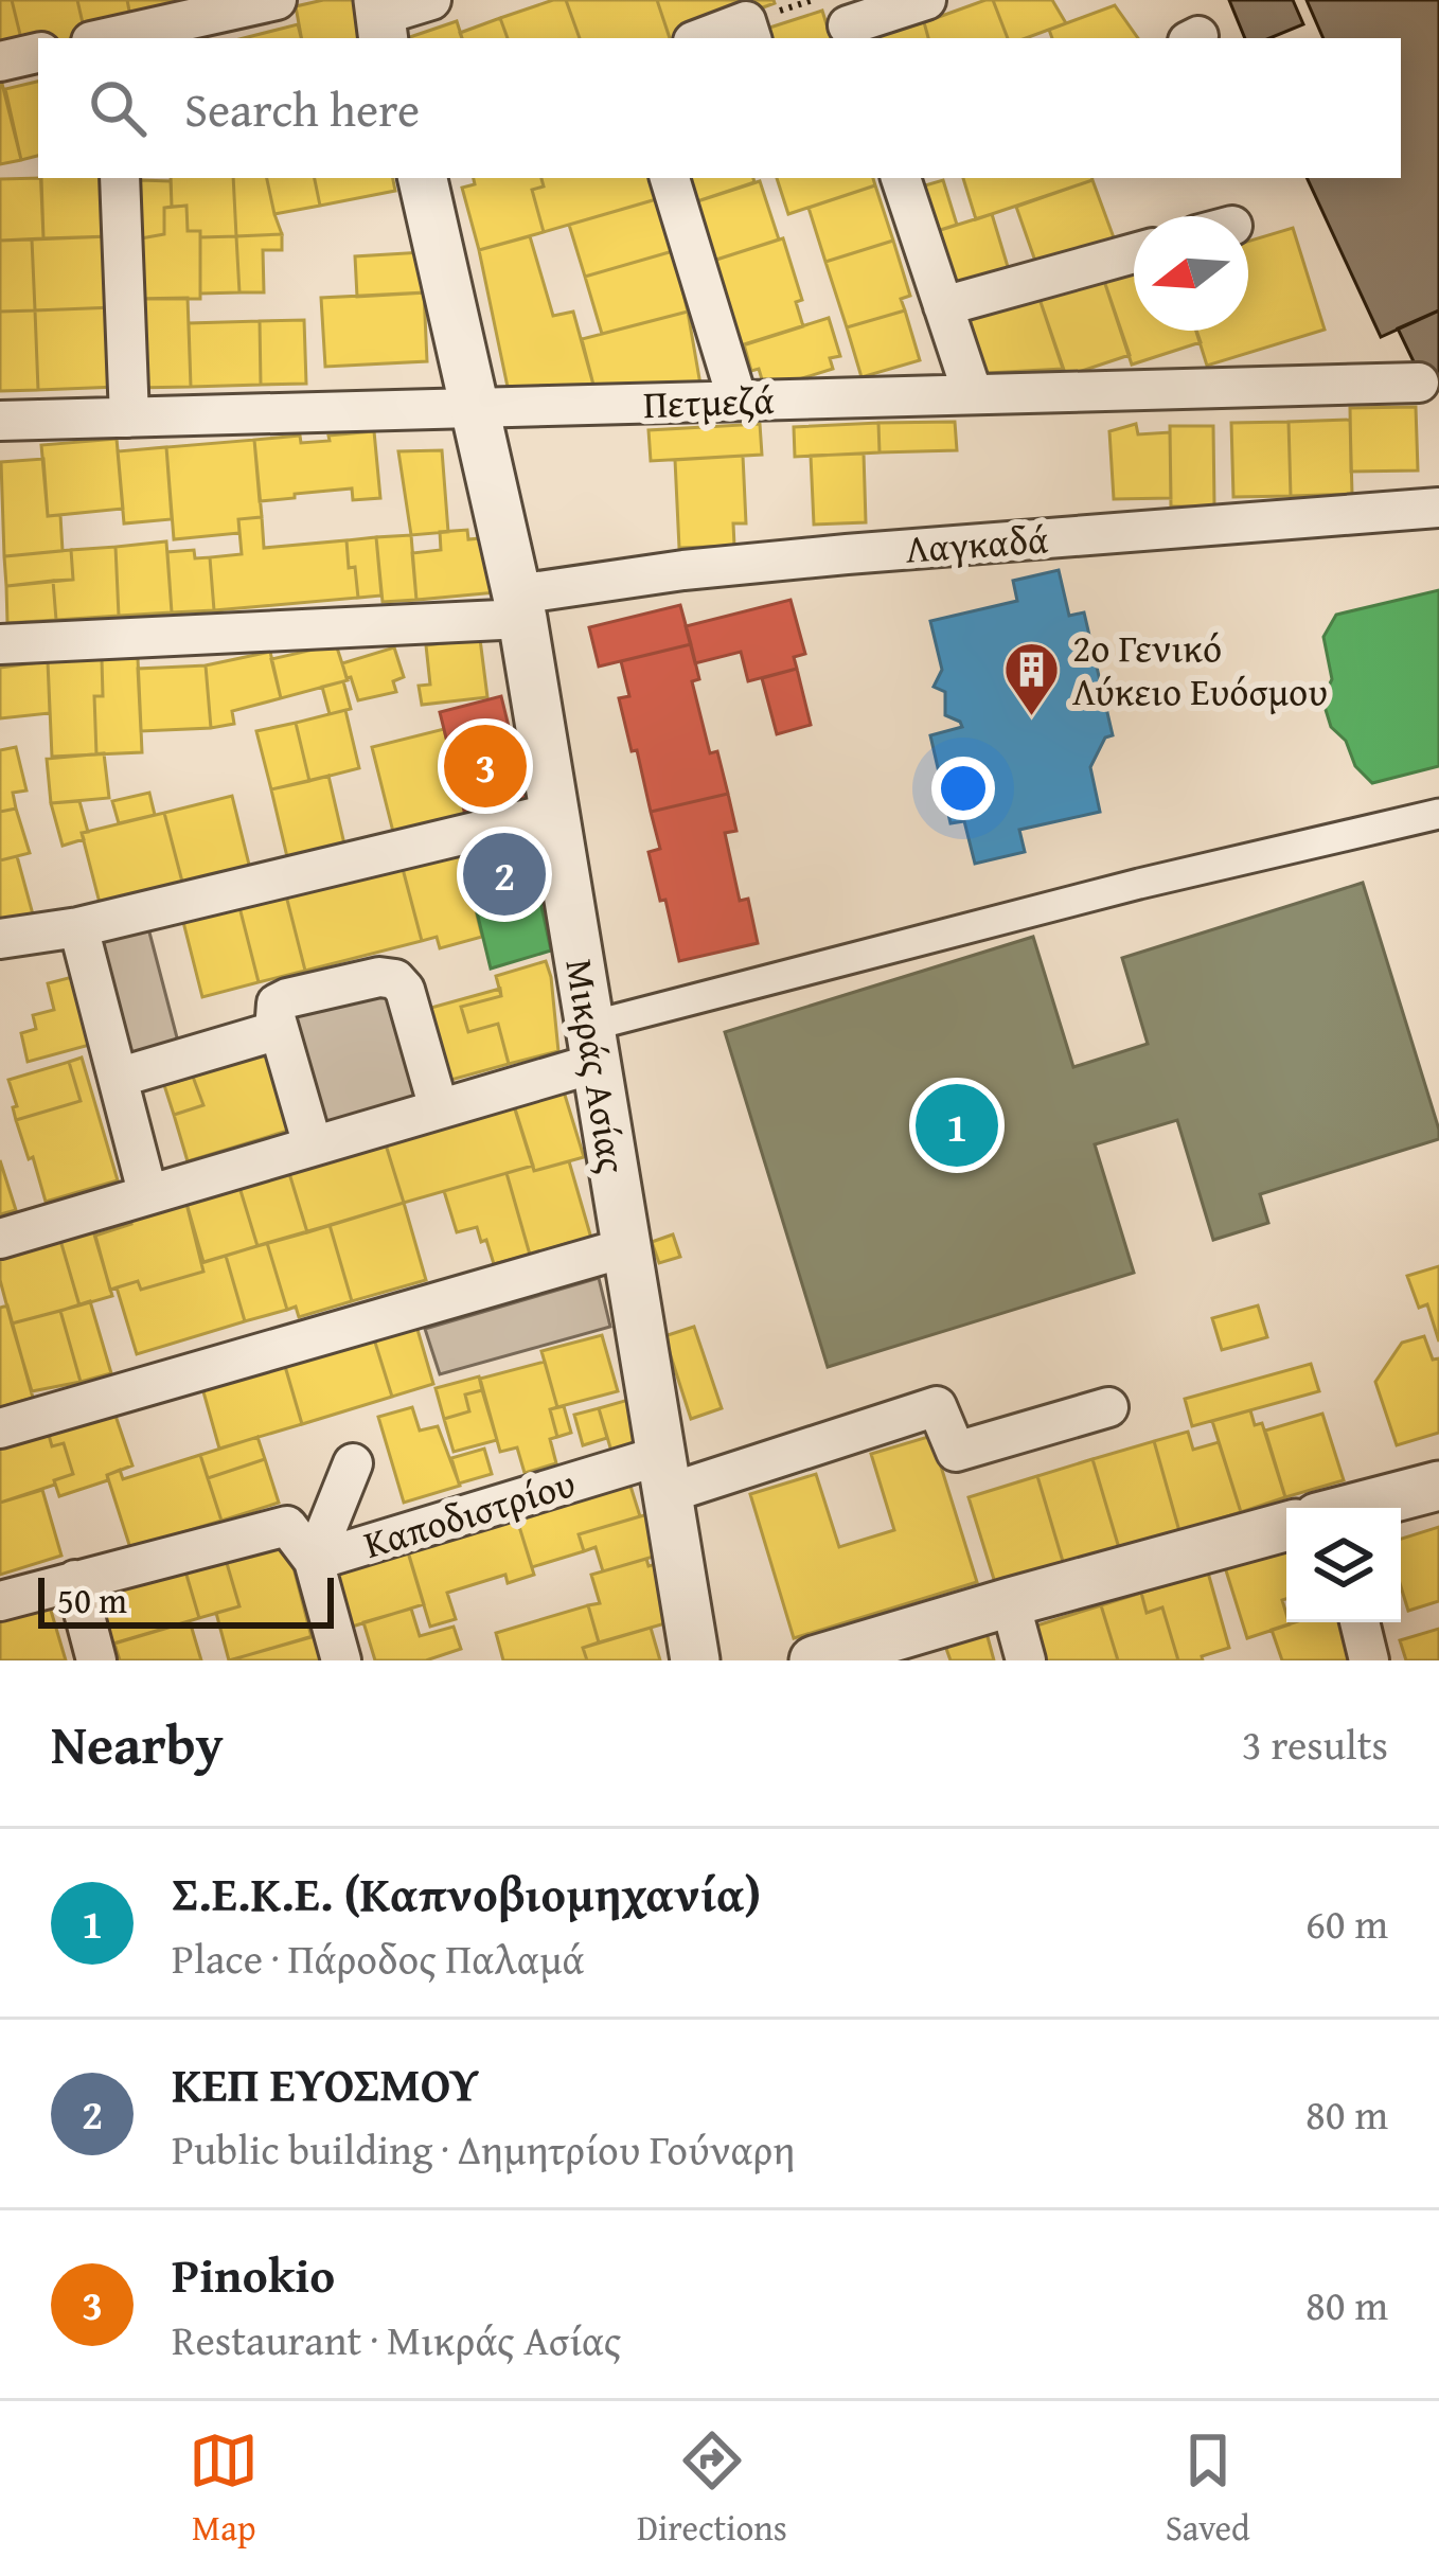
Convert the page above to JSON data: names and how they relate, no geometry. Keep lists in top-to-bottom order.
{
  "streets": {
    "street": [
      "Πετμεζά",
      "Λαγκαδά",
      "Μικράς Ασίας",
      "Καποδιστρίου"
    ]
  },
  "crossings": [
    ["Πετμεζά", "Μικράς Ασίας"],
    ["Λαγκαδά", "Μικράς Ασίας"],
    ["Μικράς Ασίας", "Καποδιστρίου"]
  ],
  "places": {
    "building": ["2ο Γενικό Λύκειο Ευόσμου"]
  },
  "scale_bar": "50 m",
  "north": "left",
  "page": {
    "search": "Search here",
    "pins": ["3", "2", "1"],
    "scale": "50 m",
    "heading": ["Nearby", "3 results"],
    "list": [
      {
        "mark": "1",
        "name": "Σ.Ε.Κ.Ε. (Καπνοβιομηχανία)",
        "note": "Place · Πάροδος Παλαμά",
        "value": "60 m"
      },
      {
        "mark": "2",
        "name": "ΚΕΠ ΕΥΟΣΜΟΥ",
        "note": "Public building · Δημητρίου Γούναρη",
        "value": "80 m"
      },
      {
        "mark": "3",
        "name": "Pinokio",
        "note": "Restaurant · Μικράς Ασίας",
        "value": "80 m"
      }
    ],
    "nav": ["Map", "Directions", "Saved"]
  }
}
